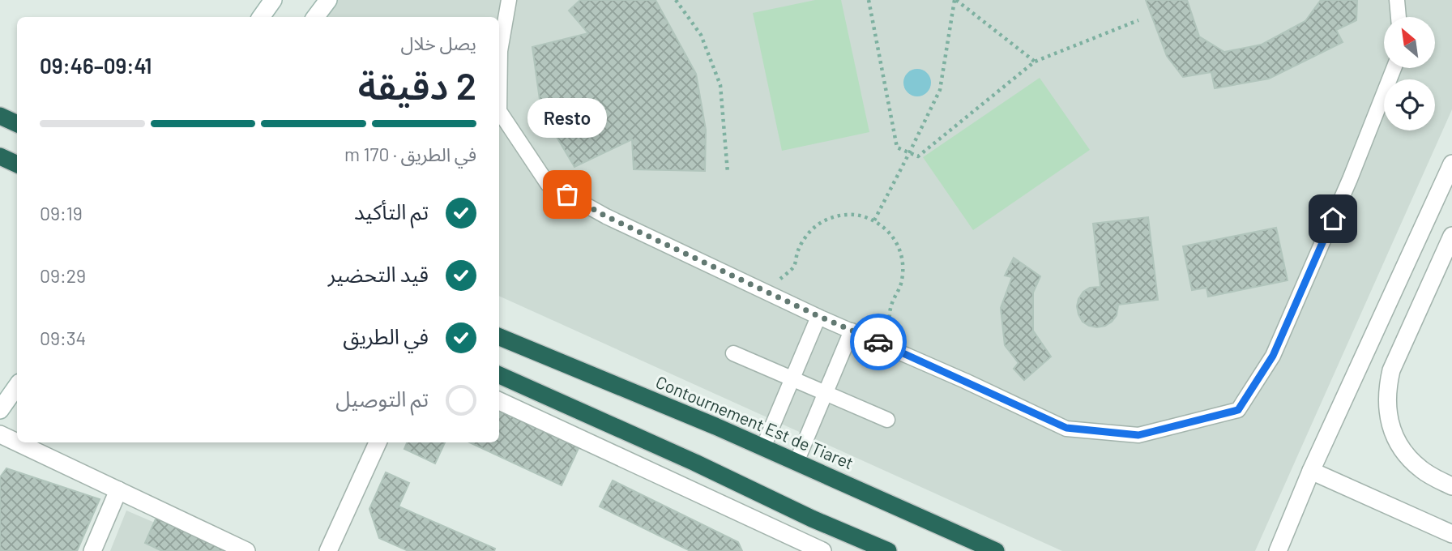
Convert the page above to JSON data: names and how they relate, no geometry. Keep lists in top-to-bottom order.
{
  "streets": {
    "highway": ["Contournement Est de Tiaret"]
  },
  "places": ["Resto"],
  "north": "top left",
  "page": {
    "heading": ["2 دقيقة", "يصل خلال", "09:41–09:46"],
    "bubble": "Resto",
    "bar": "في الطريق · 170 m",
    "list": [
      ["تم التأكيد", "09:19"],
      ["قيد التحضير", "09:29"],
      ["في الطريق", "09:34"],
      "تم التوصيل"
    ]
  }
}
